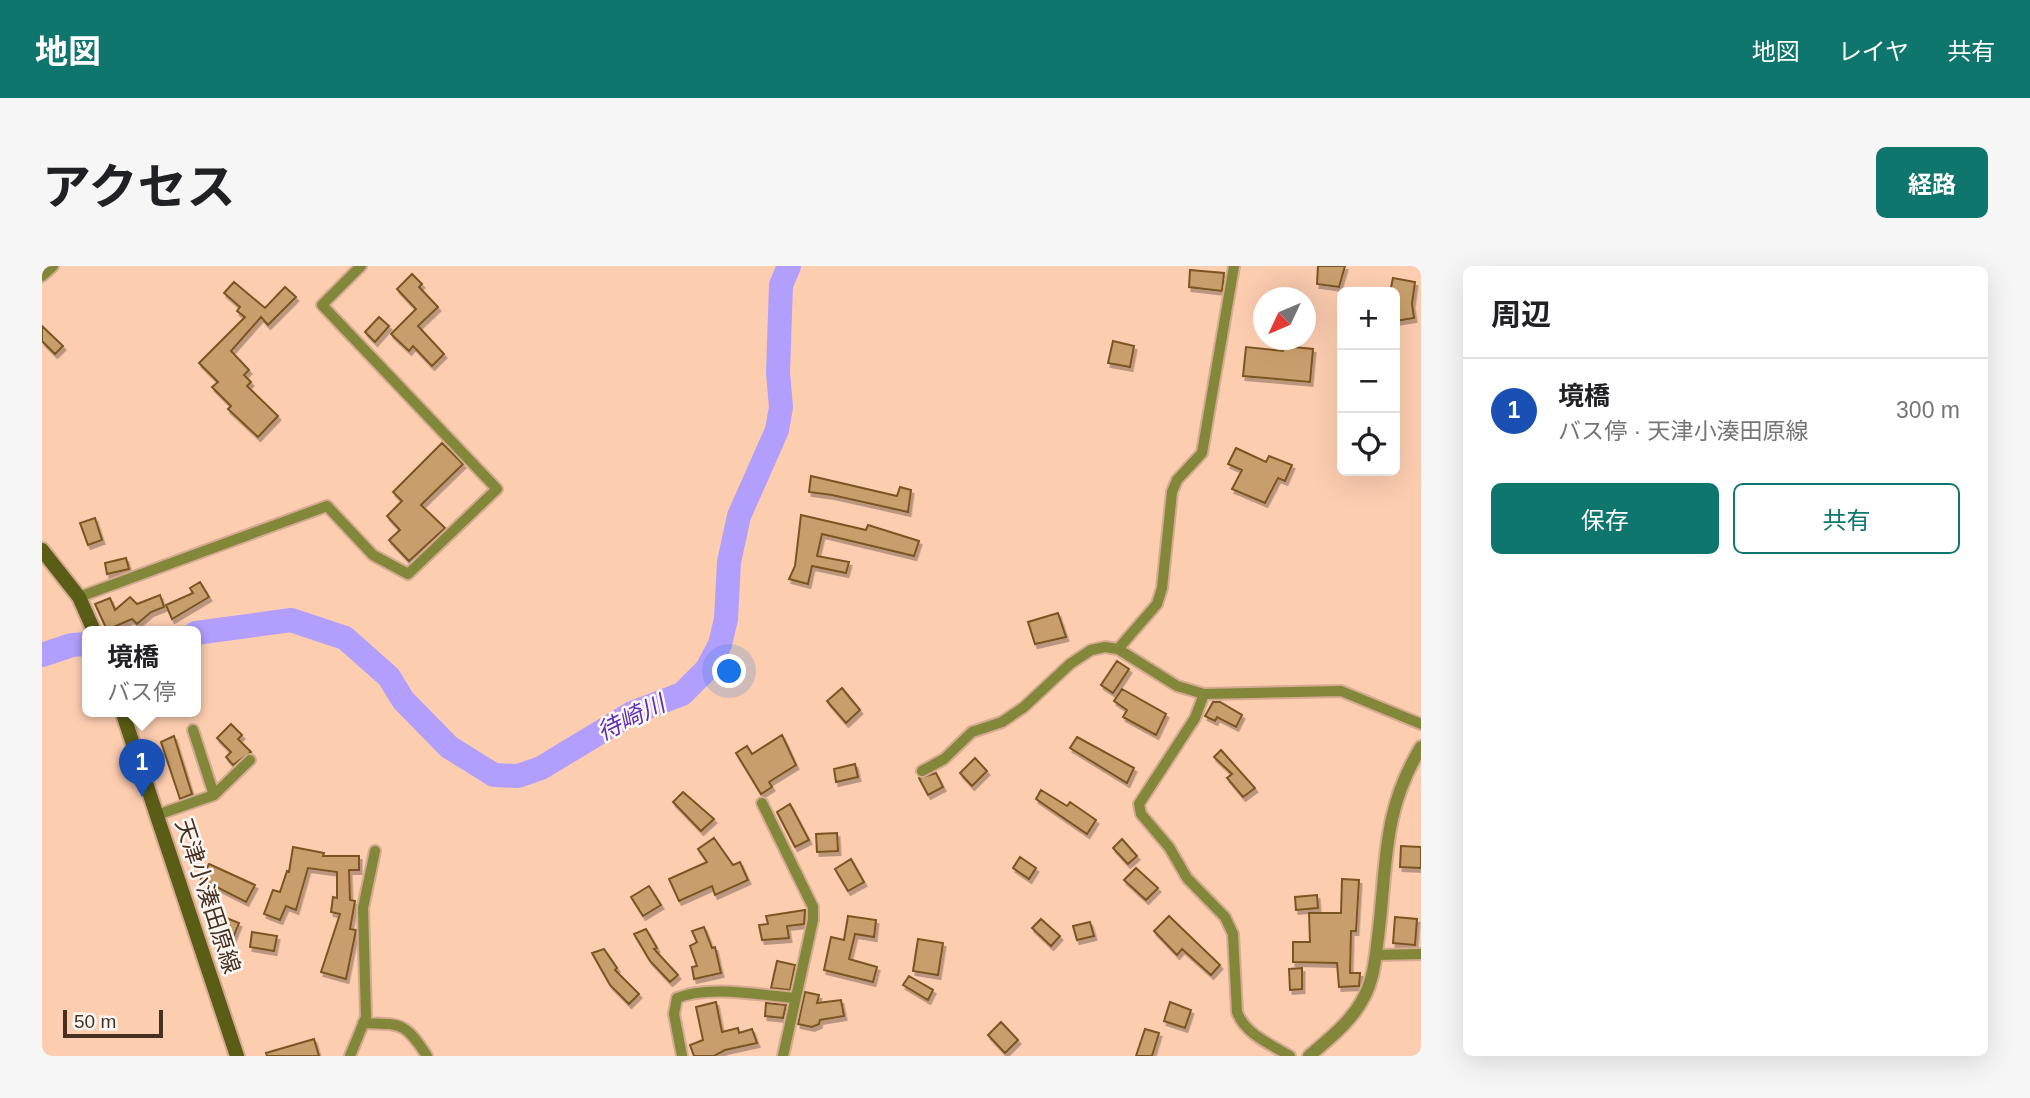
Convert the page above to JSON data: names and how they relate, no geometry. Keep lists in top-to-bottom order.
{
  "streets": {
    "main road": ["天津小湊田原線"]
  },
  "water": ["待崎川"],
  "scale_bar": "50 m",
  "north": "bottom left",
  "page": {
    "header": "地図",
    "nav": ["地図", "レイヤ", "共有"],
    "title": "アクセス",
    "buttons": [
      "経路",
      ["保存", "共有"]
    ],
    "heading": "周辺",
    "map_buttons": ["+", "−"],
    "list": [
      {
        "mark": "1",
        "name": "境橋",
        "note": "バス停 · 天津小湊田原線",
        "value": "300 m"
      }
    ],
    "popup": ["境橋", "バス停"],
    "pins": "1",
    "scale": "50 m"
  }
}
